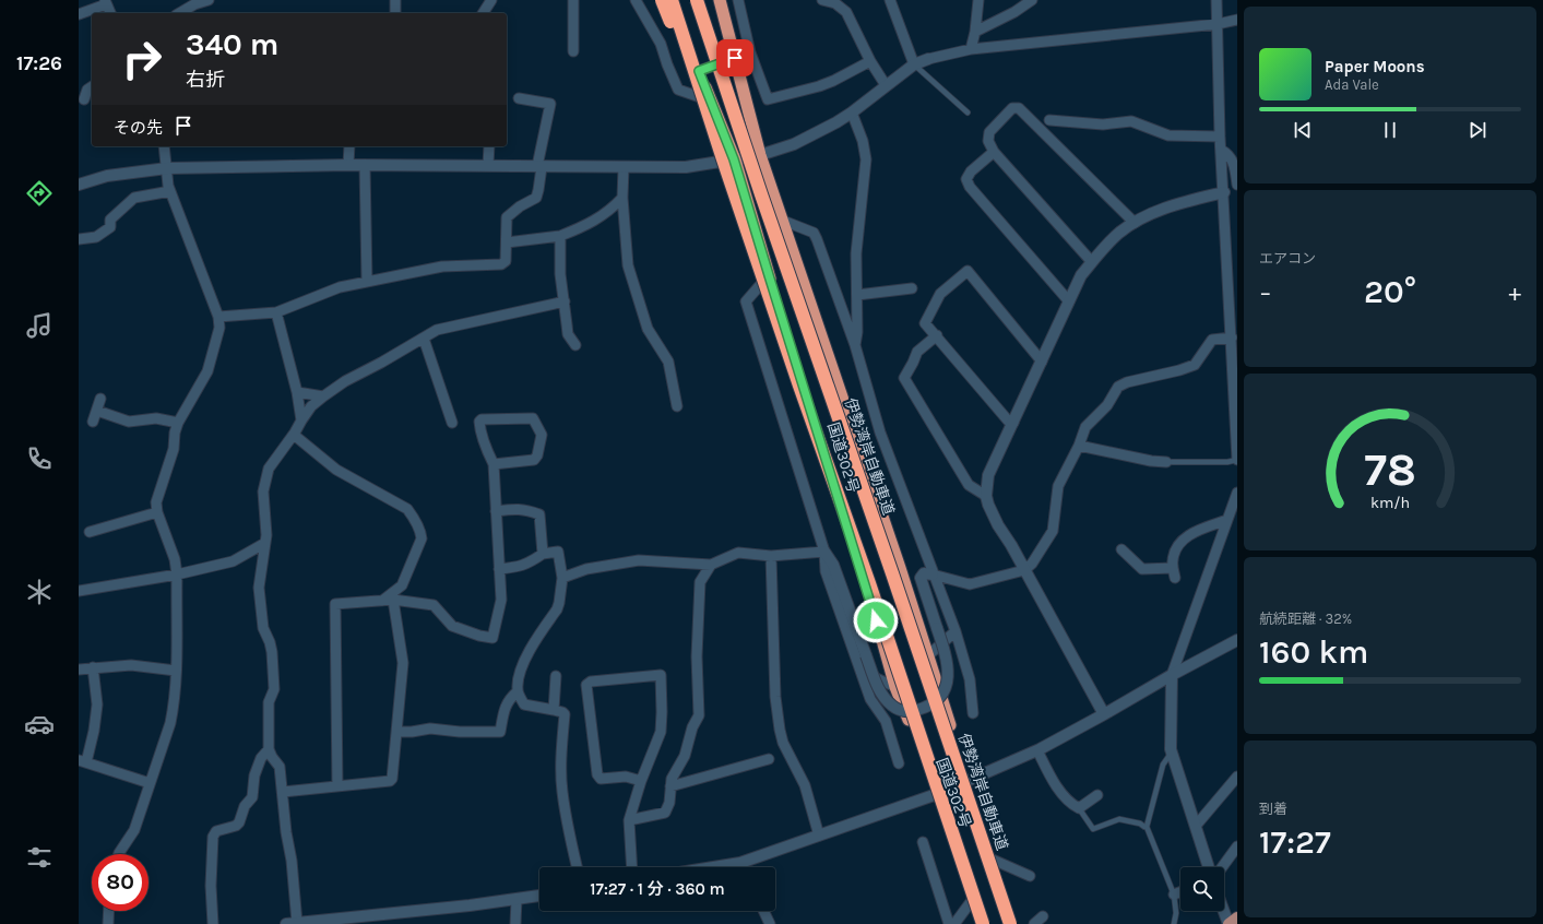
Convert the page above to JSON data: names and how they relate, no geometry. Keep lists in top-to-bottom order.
{
  "streets": {
    "highway": ["伊勢湾岸自動車道", "国道302号"]
  },
  "page": {
    "tabs": "17:26",
    "turn": ["340 m", "右折"],
    "song": ["Paper Moons", "Ada Vale"],
    "then": "その先",
    "tile": [
      "エアコン",
      ["航続距離 · 32%", "160 km"],
      ["到着", "17:27"]
    ],
    "heat": ["−", "20°", "+"],
    "limit": "80",
    "trip": "17:27 · 1 分 · 360 m",
    "gauge": ["78", "km/h"]
  }
}
